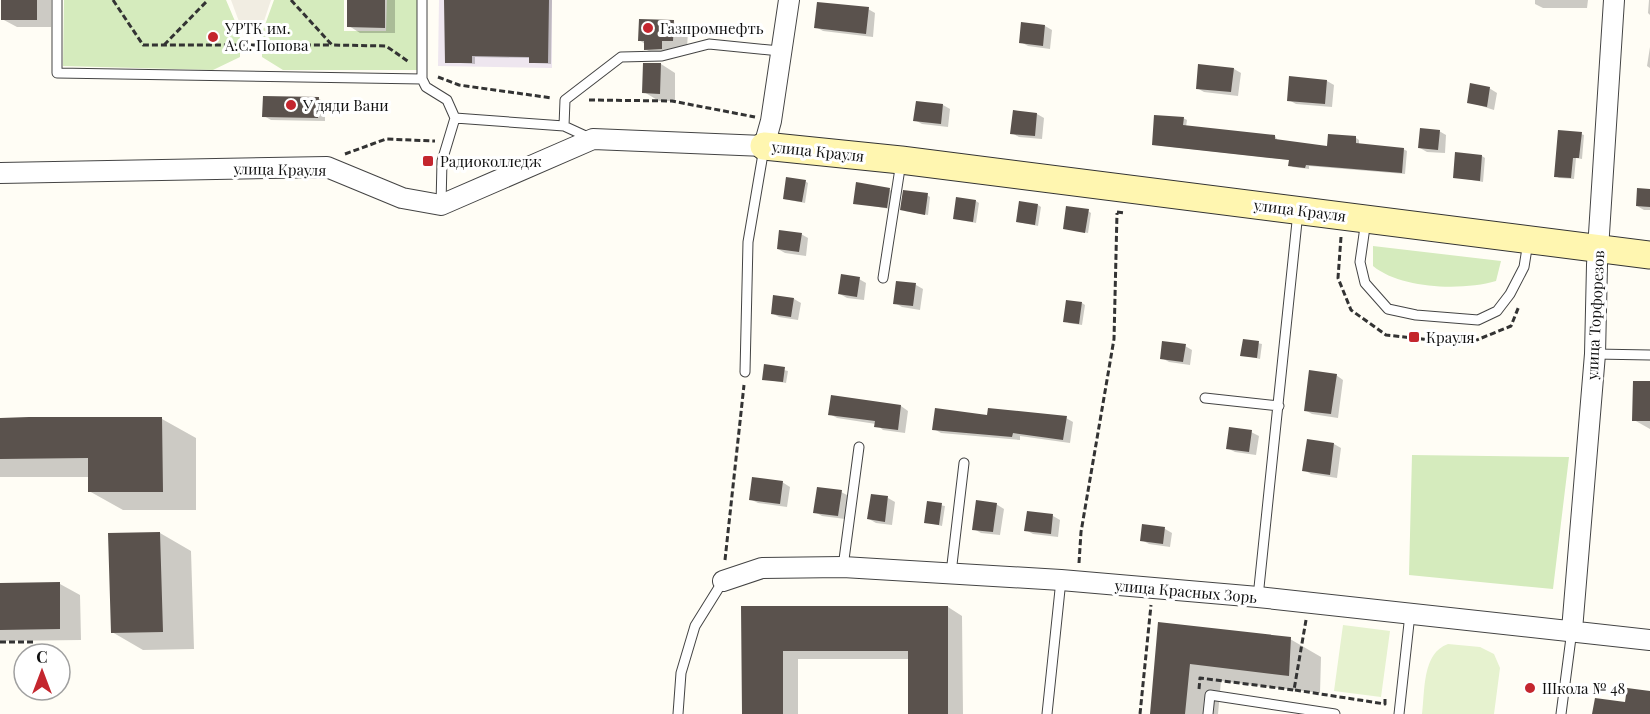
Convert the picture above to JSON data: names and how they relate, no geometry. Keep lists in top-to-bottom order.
{
  "streets": {
    "street": ["улица Крауля", "улица Торфорезов", "улица Красных Зорь"]
  },
  "crossings": [
    ["улица Крауля", "улица Торфорезов"],
    ["улица Торфорезов", "улица Красных Зорь"]
  ],
  "places": {
    "other": [
      "Газпромнефть",
      "УРТК им. А.С. Попова",
      "У дяди Вани",
      "Школа № 48"
    ],
    "transit": ["Радиоколледж", "Крауля"]
  },
  "north": "top"
}
